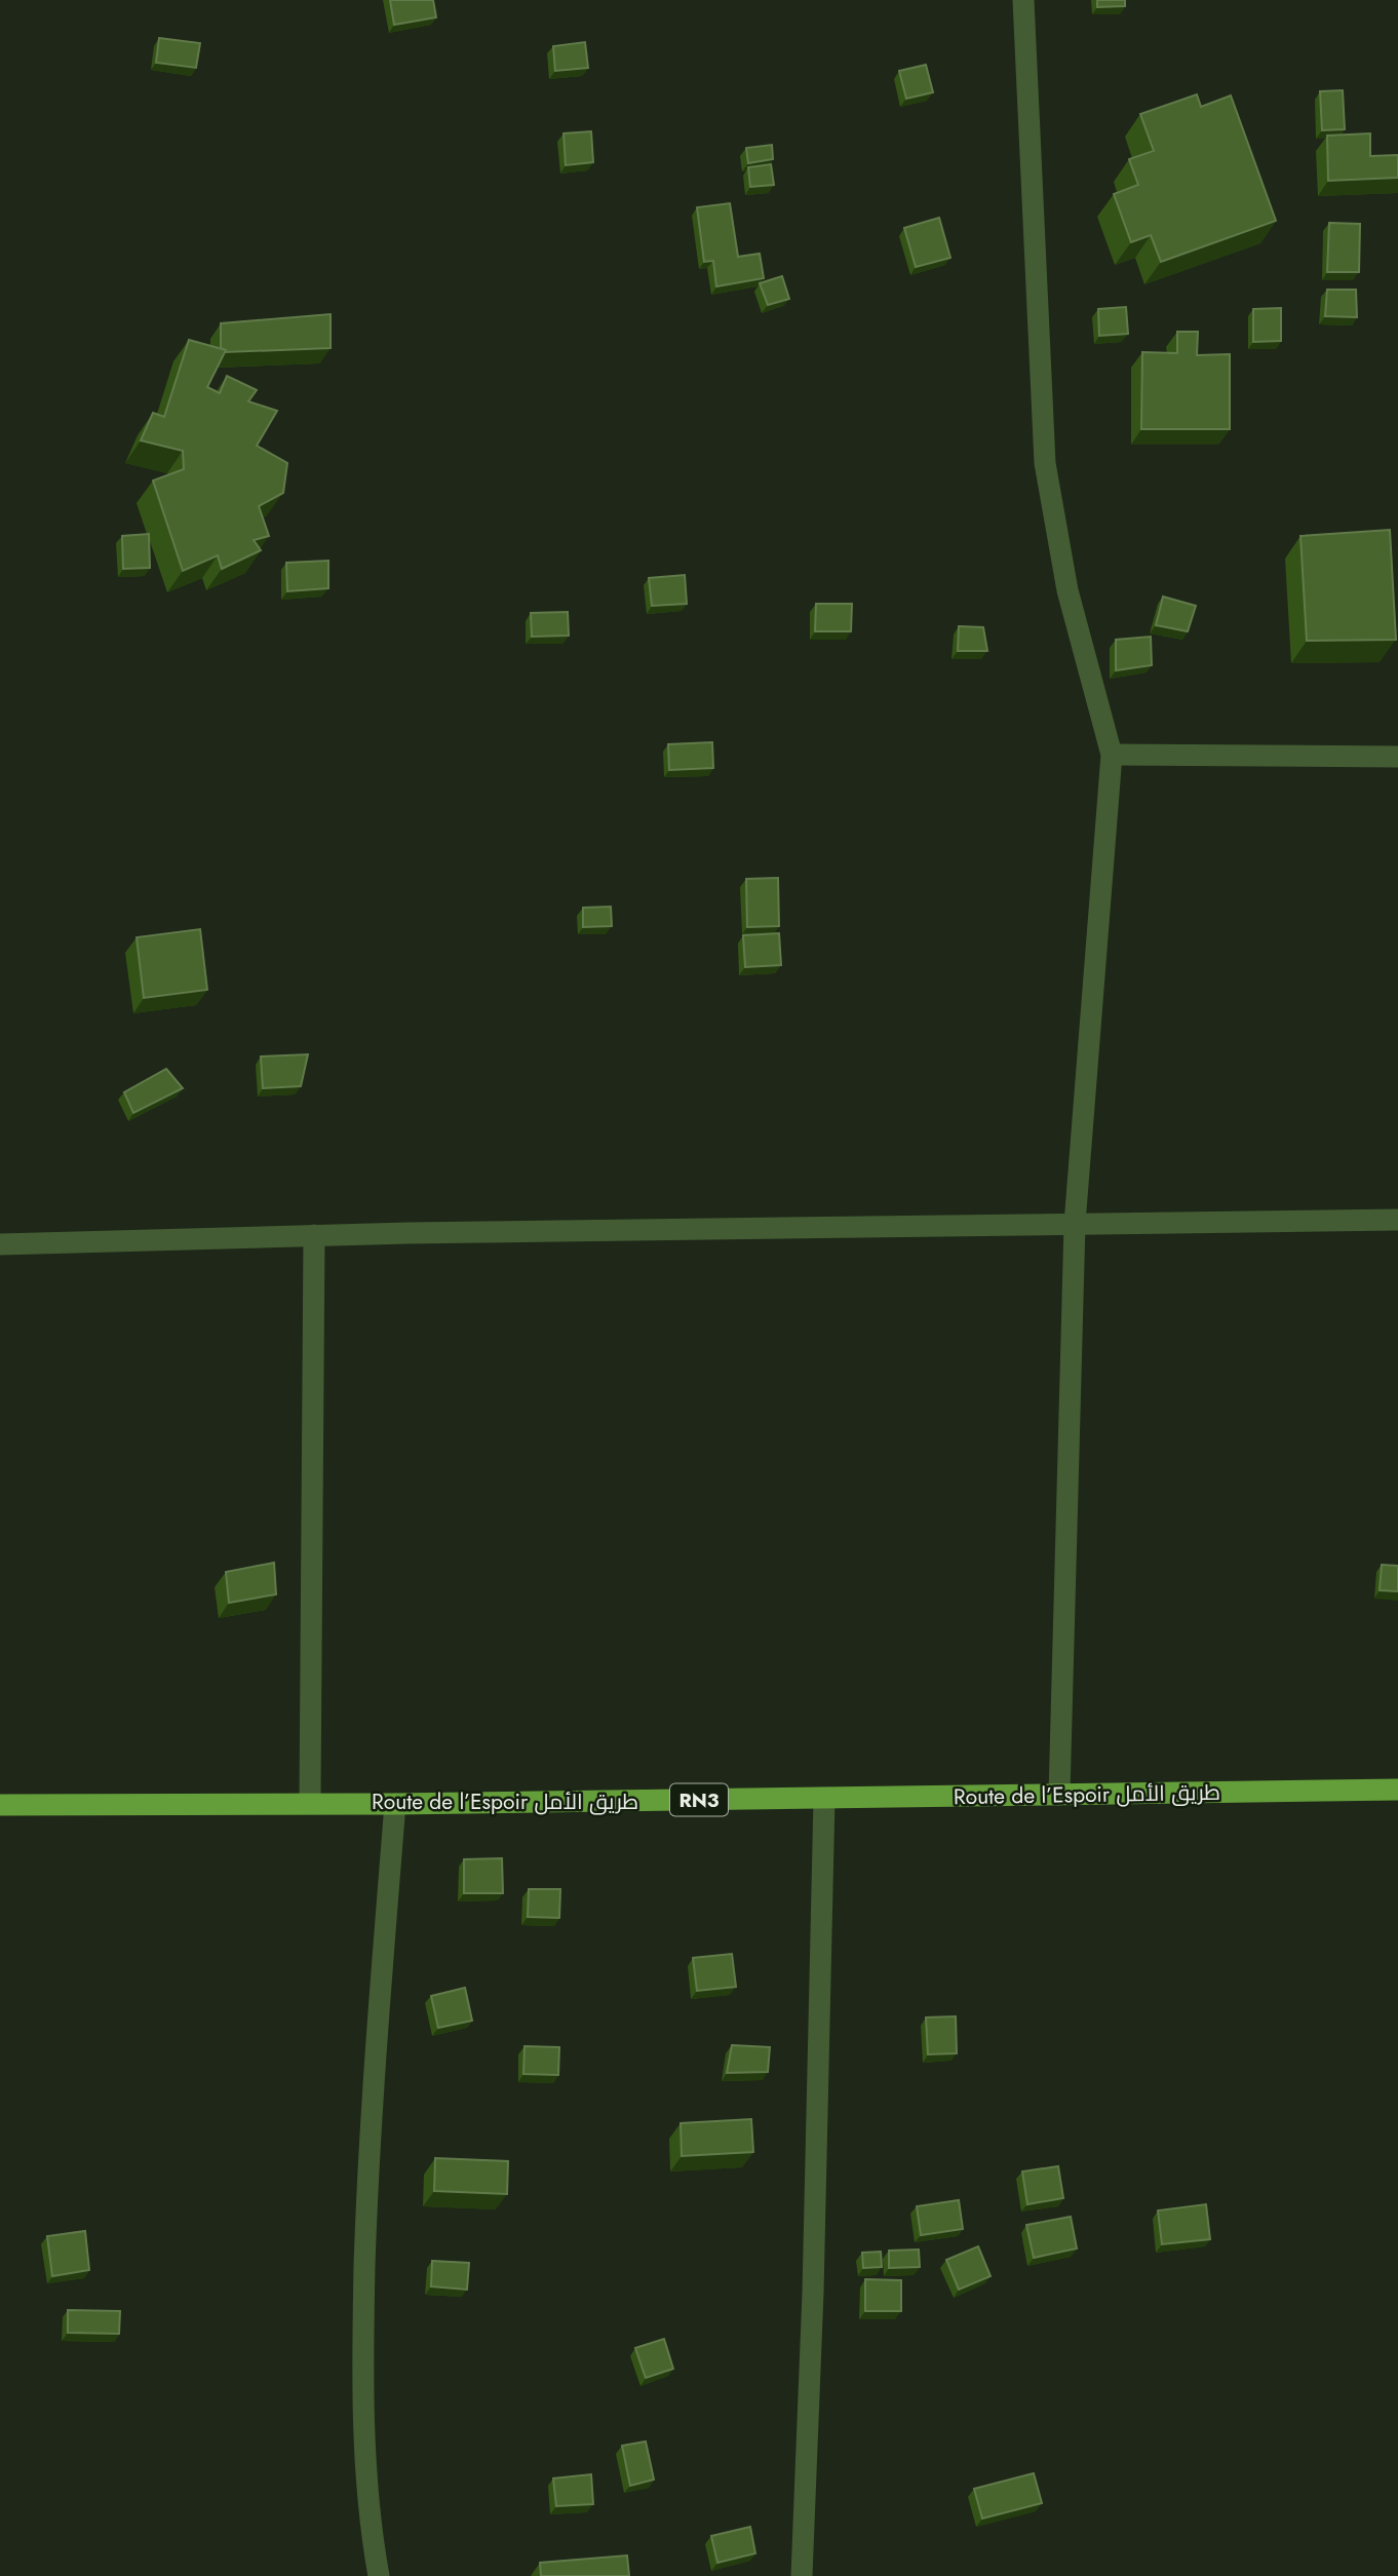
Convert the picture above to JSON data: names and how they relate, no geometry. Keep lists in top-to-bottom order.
{
  "streets": {
    "highway": ["Route de l’Espoir طريق الأمل", "RN3"]
  }
}
